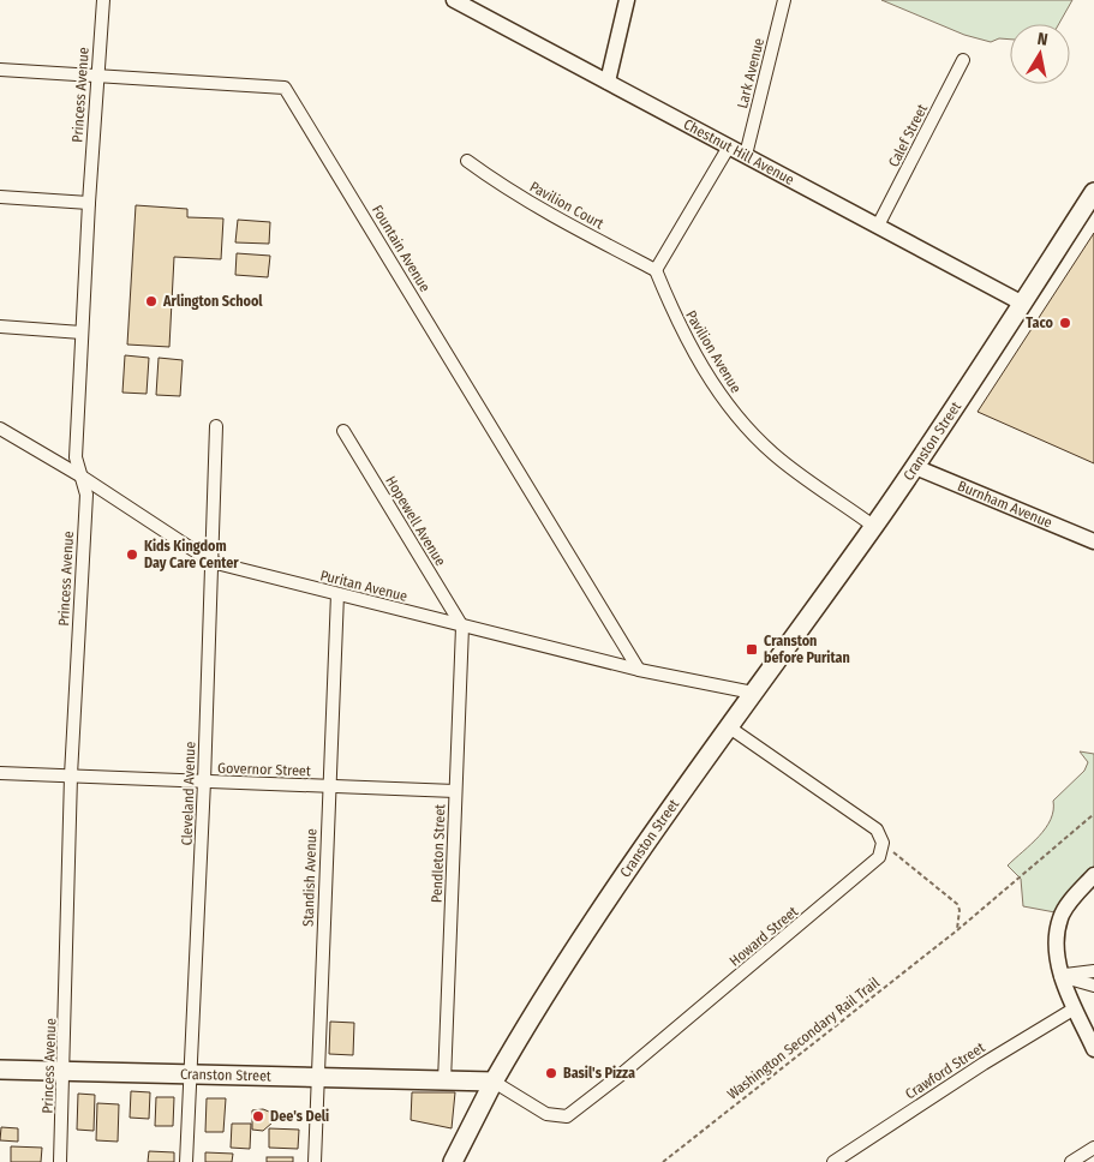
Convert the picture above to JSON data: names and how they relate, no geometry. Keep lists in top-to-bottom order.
{
  "streets": {
    "main road": ["Cranston Street"],
    "street": [
      "Lark Avenue",
      "Princess Avenue",
      "Calef Street",
      "Chestnut Hill Avenue",
      "Pavilion Court",
      "Fountain Avenue",
      "Pavilion Avenue",
      "Burnham Avenue",
      "Hopewell Avenue",
      "Puritan Avenue",
      "Governor Street",
      "Cleveland Avenue",
      "Pendleton Street",
      "Standish Avenue",
      "Howard Street",
      "Crawford Street"
    ],
    "path": ["Washington Secondary Rail Trail"]
  },
  "crossings": [
    ["Lark Avenue", "Chestnut Hill Avenue"],
    ["Princess Avenue", "Fountain Avenue"],
    ["Princess Avenue", "Cranston Street"],
    ["Princess Avenue", "Puritan Avenue"],
    ["Princess Avenue", "Governor Street"],
    ["Calef Street", "Chestnut Hill Avenue"],
    ["Chestnut Hill Avenue", "Cranston Street"],
    ["Pavilion Court", "Pavilion Avenue"],
    ["Fountain Avenue", "Puritan Avenue"],
    ["Pavilion Avenue", "Cranston Street"],
    ["Cranston Street", "Burnham Avenue"],
    ["Cranston Street", "Puritan Avenue"],
    ["Cranston Street", "Cleveland Avenue"],
    ["Cranston Street", "Pendleton Street"],
    ["Cranston Street", "Standish Avenue"],
    ["Cranston Street", "Howard Street"],
    ["Hopewell Avenue", "Puritan Avenue"],
    ["Hopewell Avenue", "Pendleton Street"],
    ["Puritan Avenue", "Cleveland Avenue"],
    ["Puritan Avenue", "Pendleton Street"],
    ["Puritan Avenue", "Standish Avenue"],
    ["Governor Street", "Cleveland Avenue"],
    ["Governor Street", "Pendleton Street"],
    ["Governor Street", "Standish Avenue"]
  ],
  "places": {
    "other": [
      "Arlington School",
      "Taco",
      "Kids Kingdom Day Care Center",
      "Basil's Pizza",
      "Dee's Deli"
    ],
    "transit": ["Cranston before Puritan"]
  },
  "north": "top"
}
